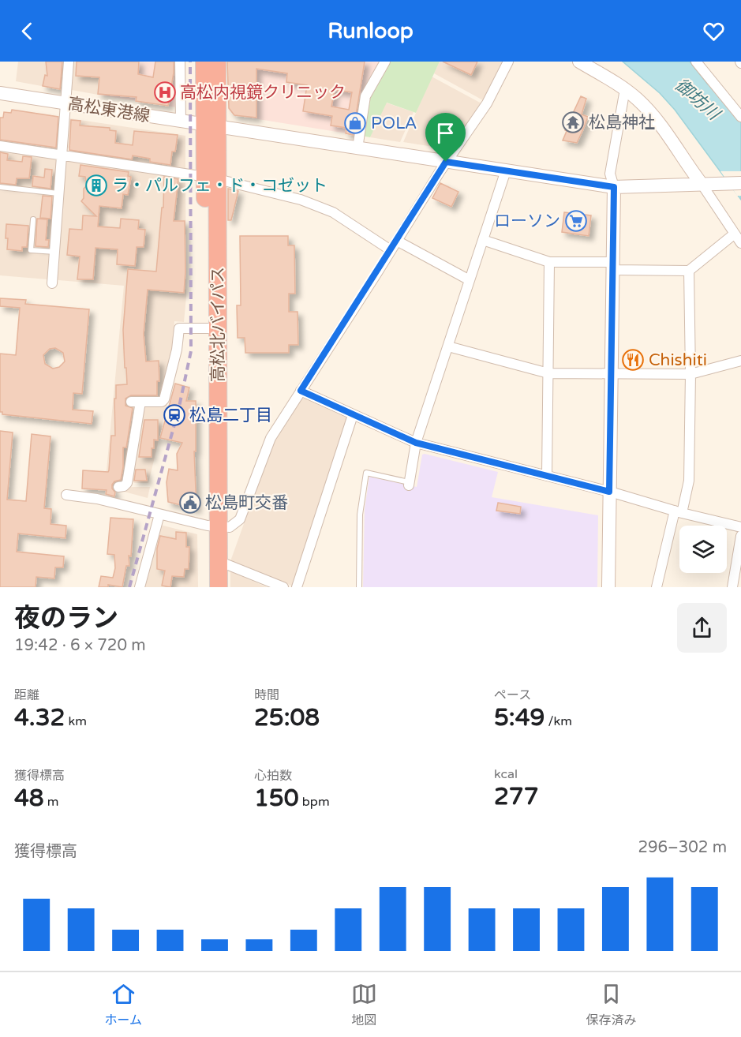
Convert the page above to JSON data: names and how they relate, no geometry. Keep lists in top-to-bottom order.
{
  "streets": {
    "highway": ["高松北バイパス"],
    "street": ["高松東港線"]
  },
  "crossings": [
    ["高松東港線", "高松北バイパス"]
  ],
  "water": ["御坊川"],
  "places": {
    "hospital": ["高松内視鏡クリニック"],
    "temple": ["松島神社"],
    "shop": ["POLA"],
    "building": ["ラ・パルフェ・ド・コゼット"],
    "supermarket": ["ローソン"],
    "restaurant": ["Chishiti"],
    "station": ["松島二丁目"],
    "public building": ["松島町交番"]
  },
  "page": {
    "header": "Runloop",
    "heading": ["夜のラン", "19:42 · 6 × 720 m"],
    "stats": [
      ["距離", "4.32 km"],
      ["時間", "25:08"],
      ["ペース", "5:49 /km"],
      ["獲得標高", "48 m"],
      ["心拍数", "150 bpm"],
      ["kcal", "277"]
    ],
    "chart": ["獲得標高", "296–302 m"],
    "tabs": ["ホーム", "地図", "保存済み"]
  }
}
